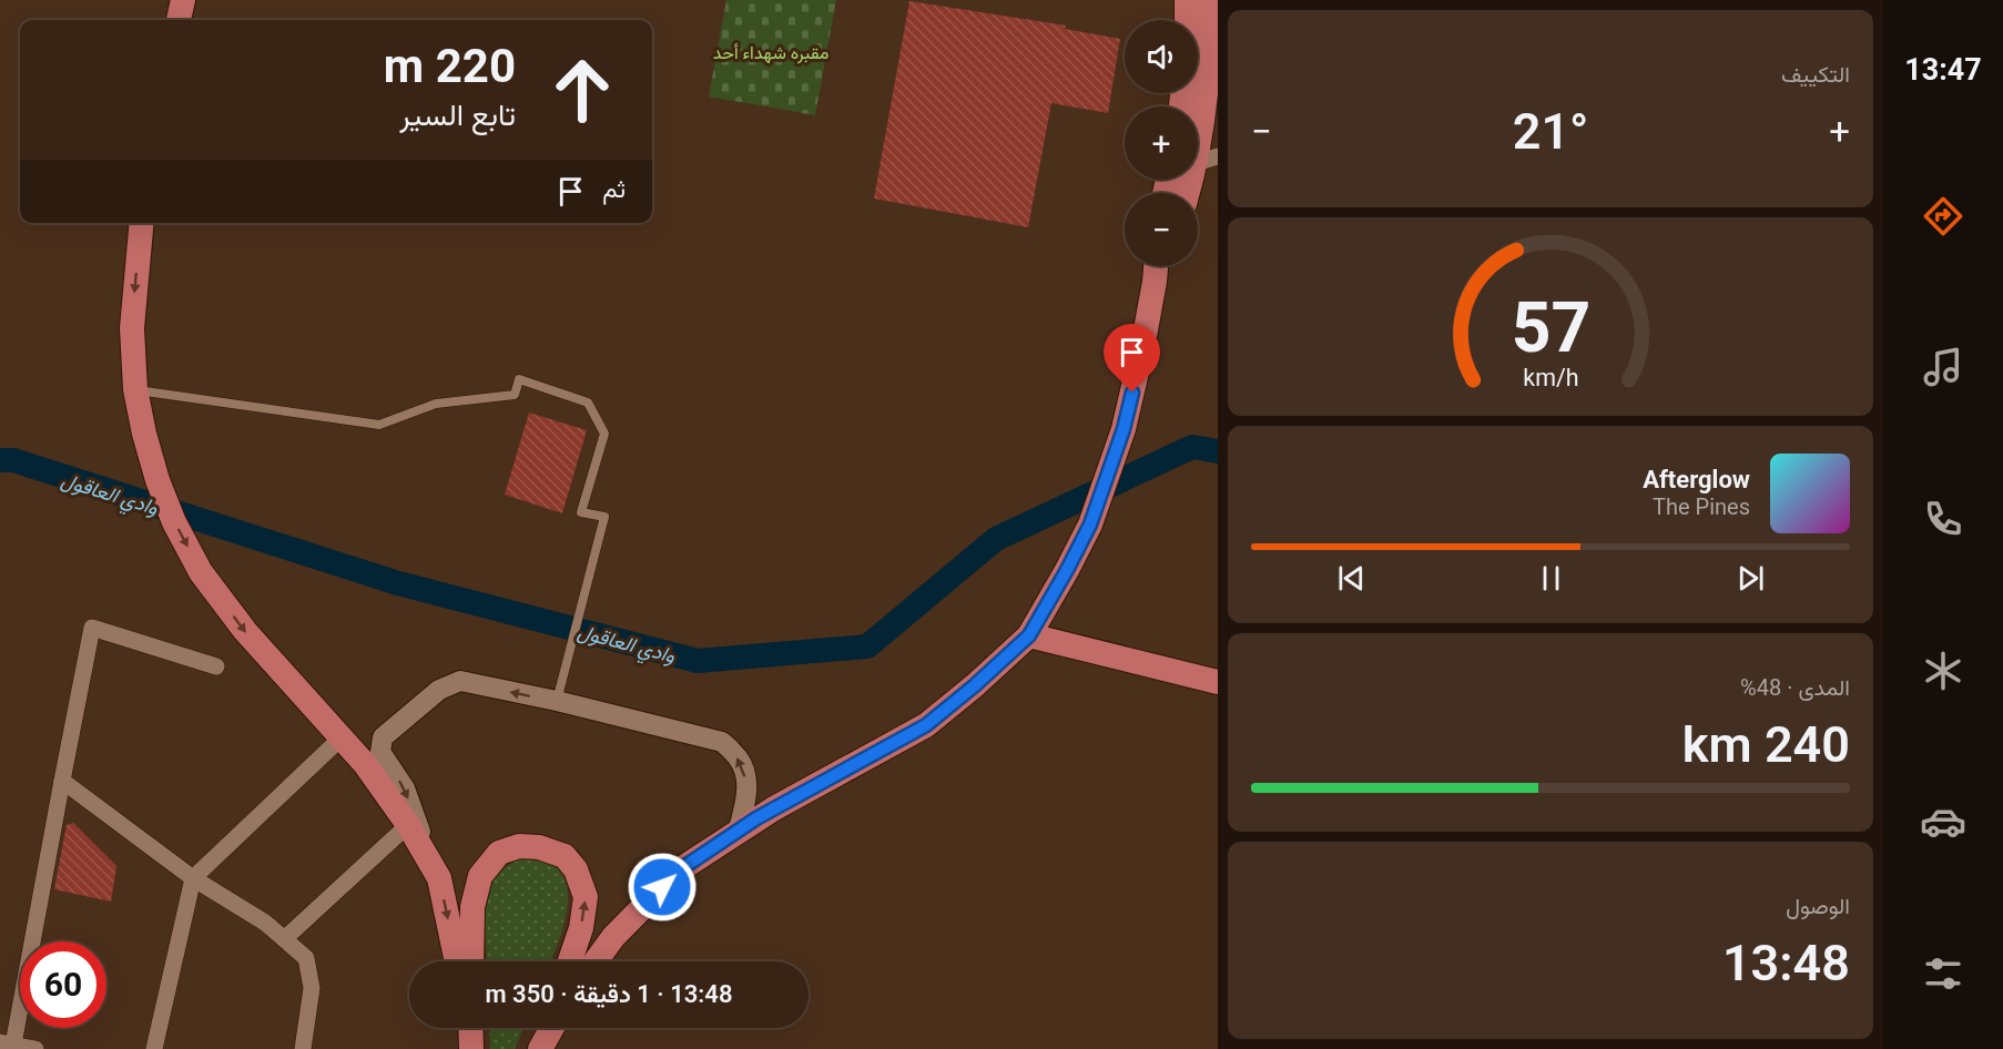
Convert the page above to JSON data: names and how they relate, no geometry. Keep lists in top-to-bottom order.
{
  "water": ["وادي العاقول"],
  "parks": ["مقبره شهداء أحد"],
  "page": {
    "tabs": "13:47",
    "tile": [
      "التكييف",
      ["المدى · 48%", "240 km"],
      ["الوصول", "13:48"]
    ],
    "map_buttons": ["+", "−"],
    "turn": ["220 m", "تابع السير"],
    "heat": ["−", "21°", "+"],
    "then": "ثم",
    "song": ["Afterglow", "The Pines"],
    "limit": "60",
    "trip": "13:48 · 1 دقيقة · 350 m",
    "gauge": ["57", "km/h"]
  }
}
